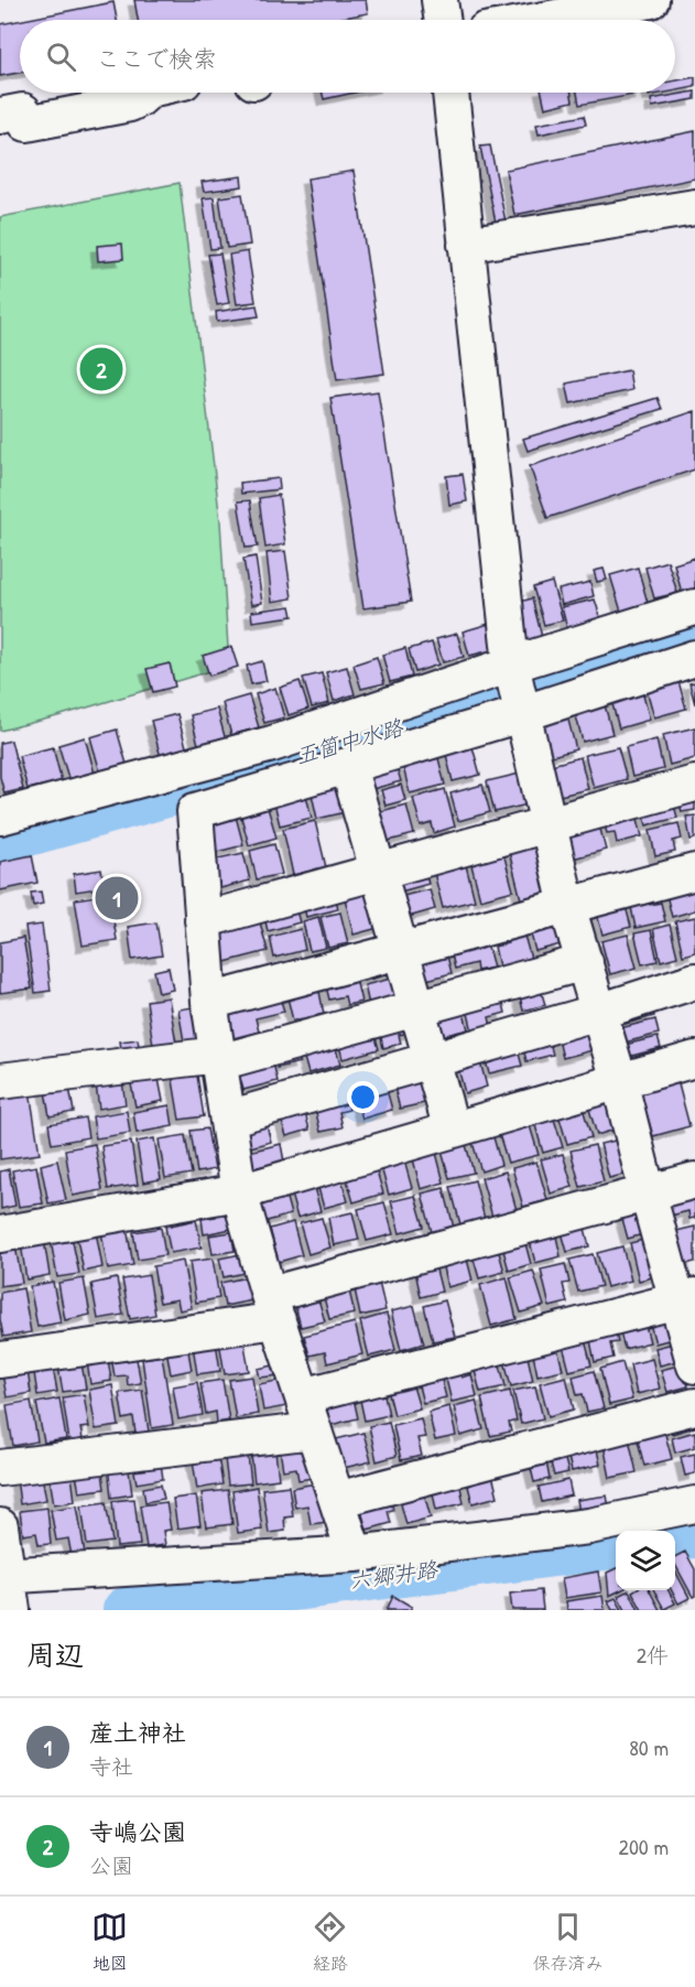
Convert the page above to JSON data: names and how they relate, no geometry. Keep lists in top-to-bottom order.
{
  "water": ["五箇中水路", "六郷井路"],
  "page": {
    "search": "ここで検索",
    "pins": ["2", "1"],
    "heading": ["周辺", "2件"],
    "list": [
      {
        "mark": "1",
        "name": "産土神社",
        "note": "寺社",
        "value": "80 m"
      },
      {
        "mark": "2",
        "name": "寺嶋公園",
        "note": "公園",
        "value": "200 m"
      }
    ],
    "nav": ["地図", "経路", "保存済み"]
  }
}
